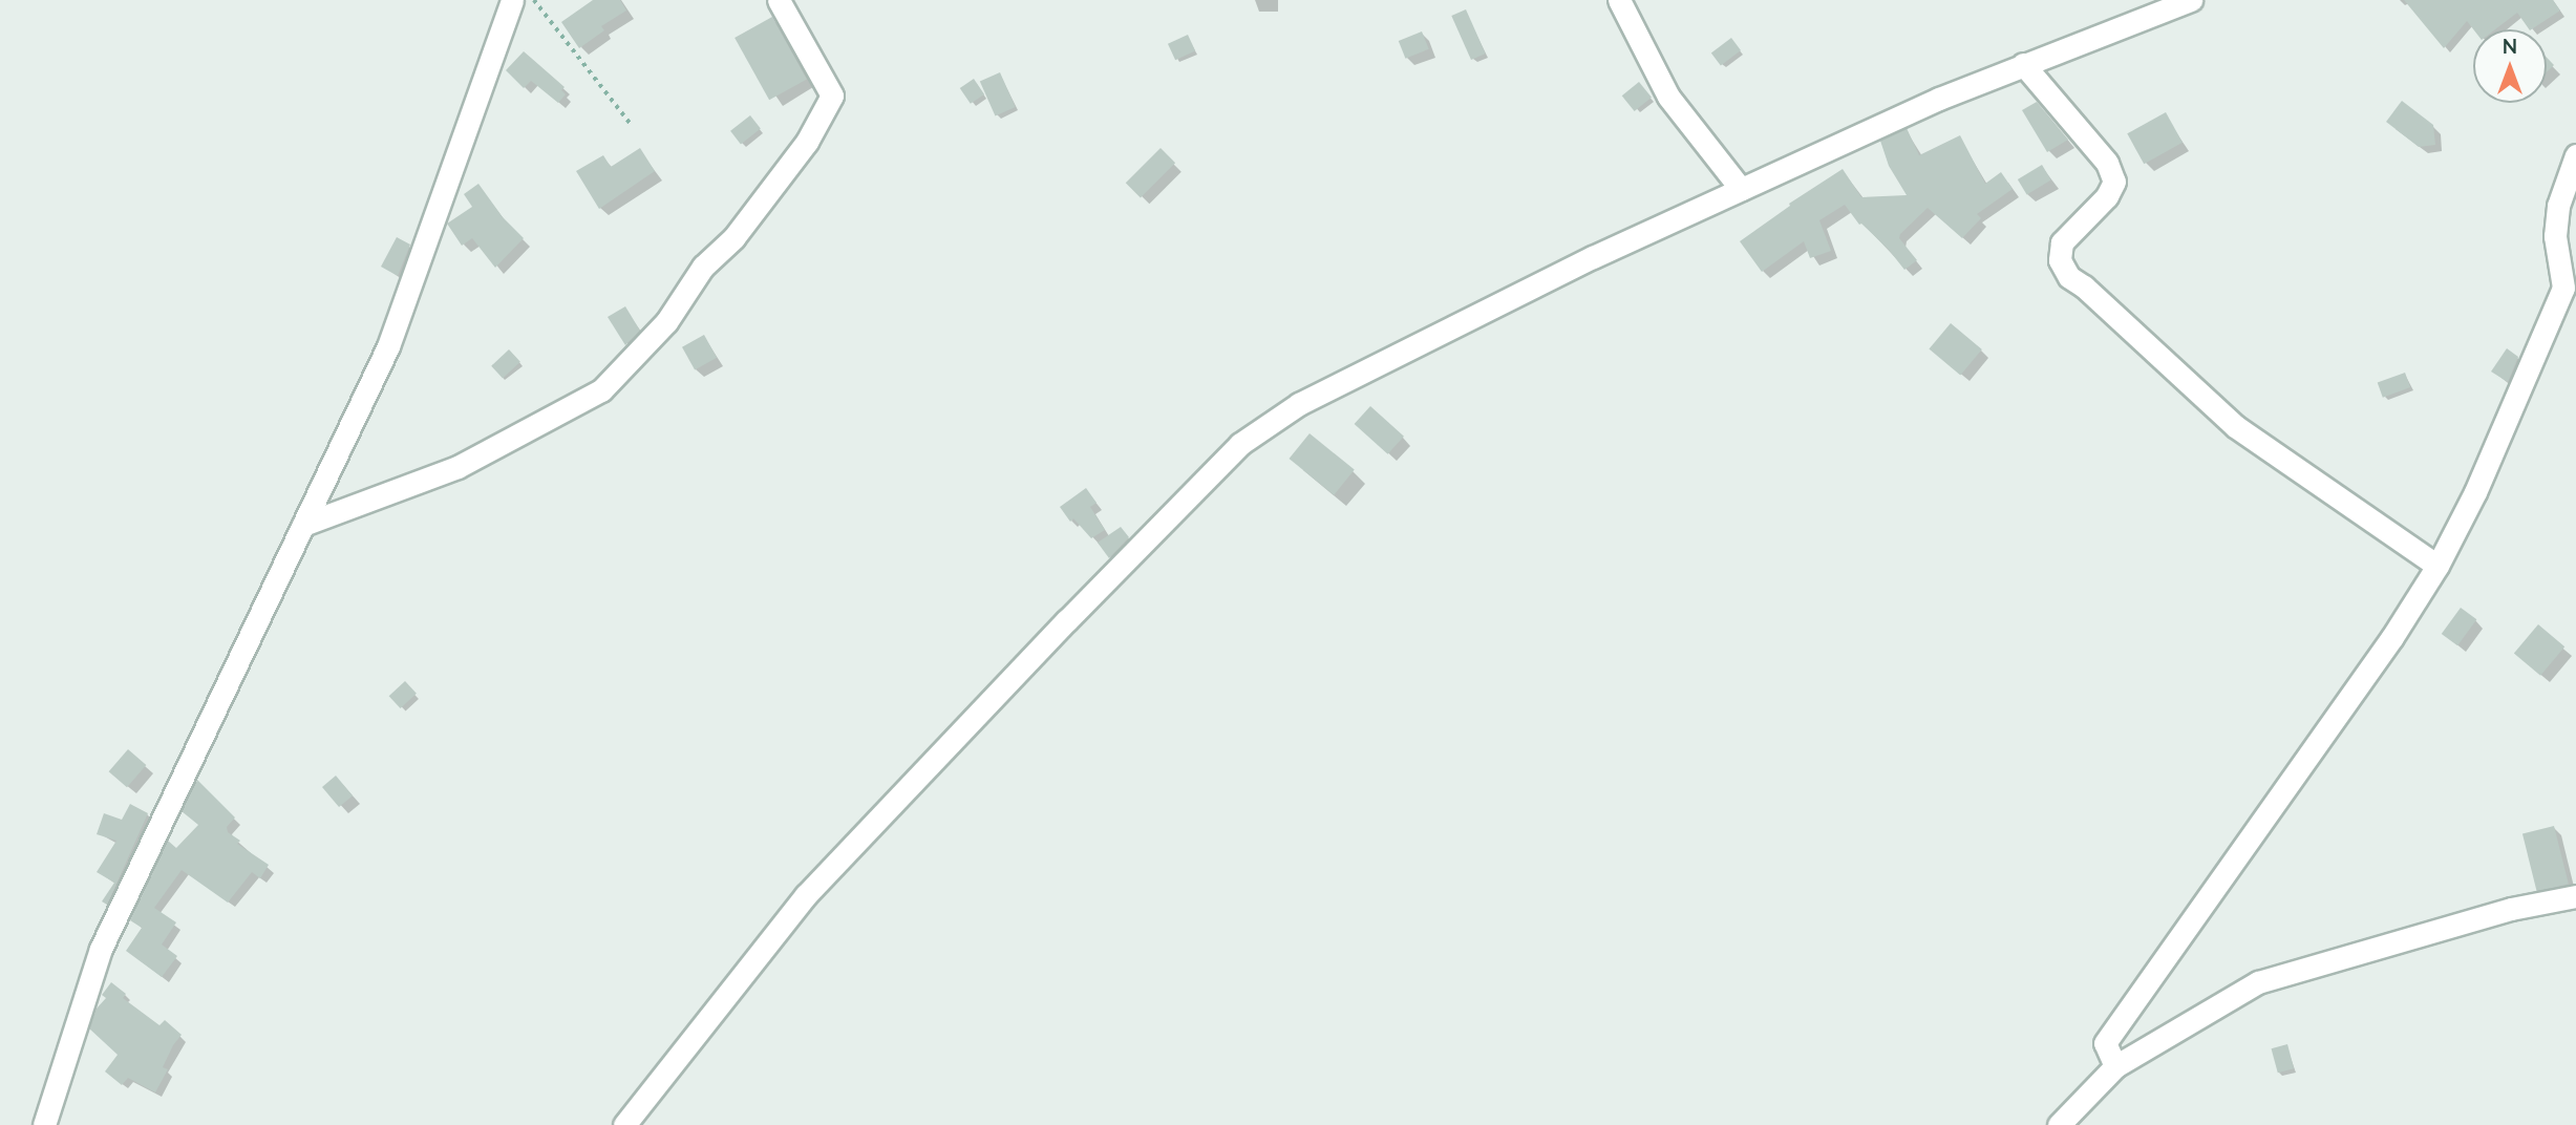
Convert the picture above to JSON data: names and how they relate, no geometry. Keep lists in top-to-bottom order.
{
  "north": "top"
}
